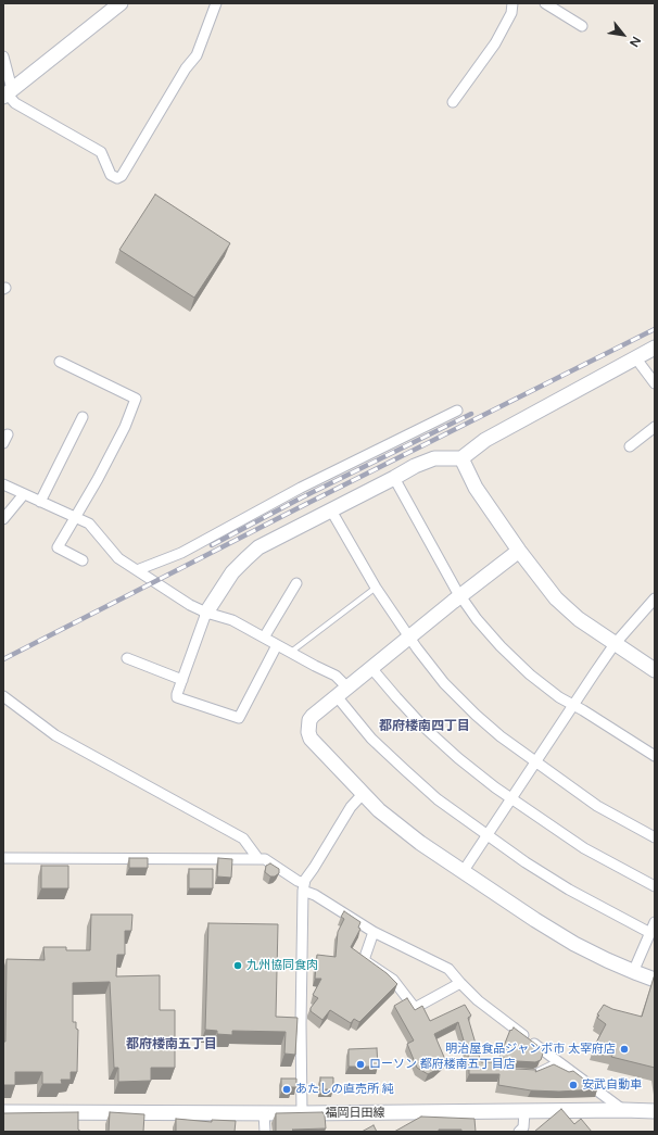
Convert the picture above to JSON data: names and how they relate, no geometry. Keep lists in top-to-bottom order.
{
  "streets": {
    "street": ["福岡日田線"]
  },
  "districts": ["都府楼南四丁目", "都府楼南五丁目"],
  "places": [
    "九州協同食肉",
    "明治屋食品ジャンボ市 太宰府店",
    "ローソン 都府楼南五丁目店",
    "安武自動車",
    "あたしの直売所 純"
  ],
  "north": "bottom right"
}
